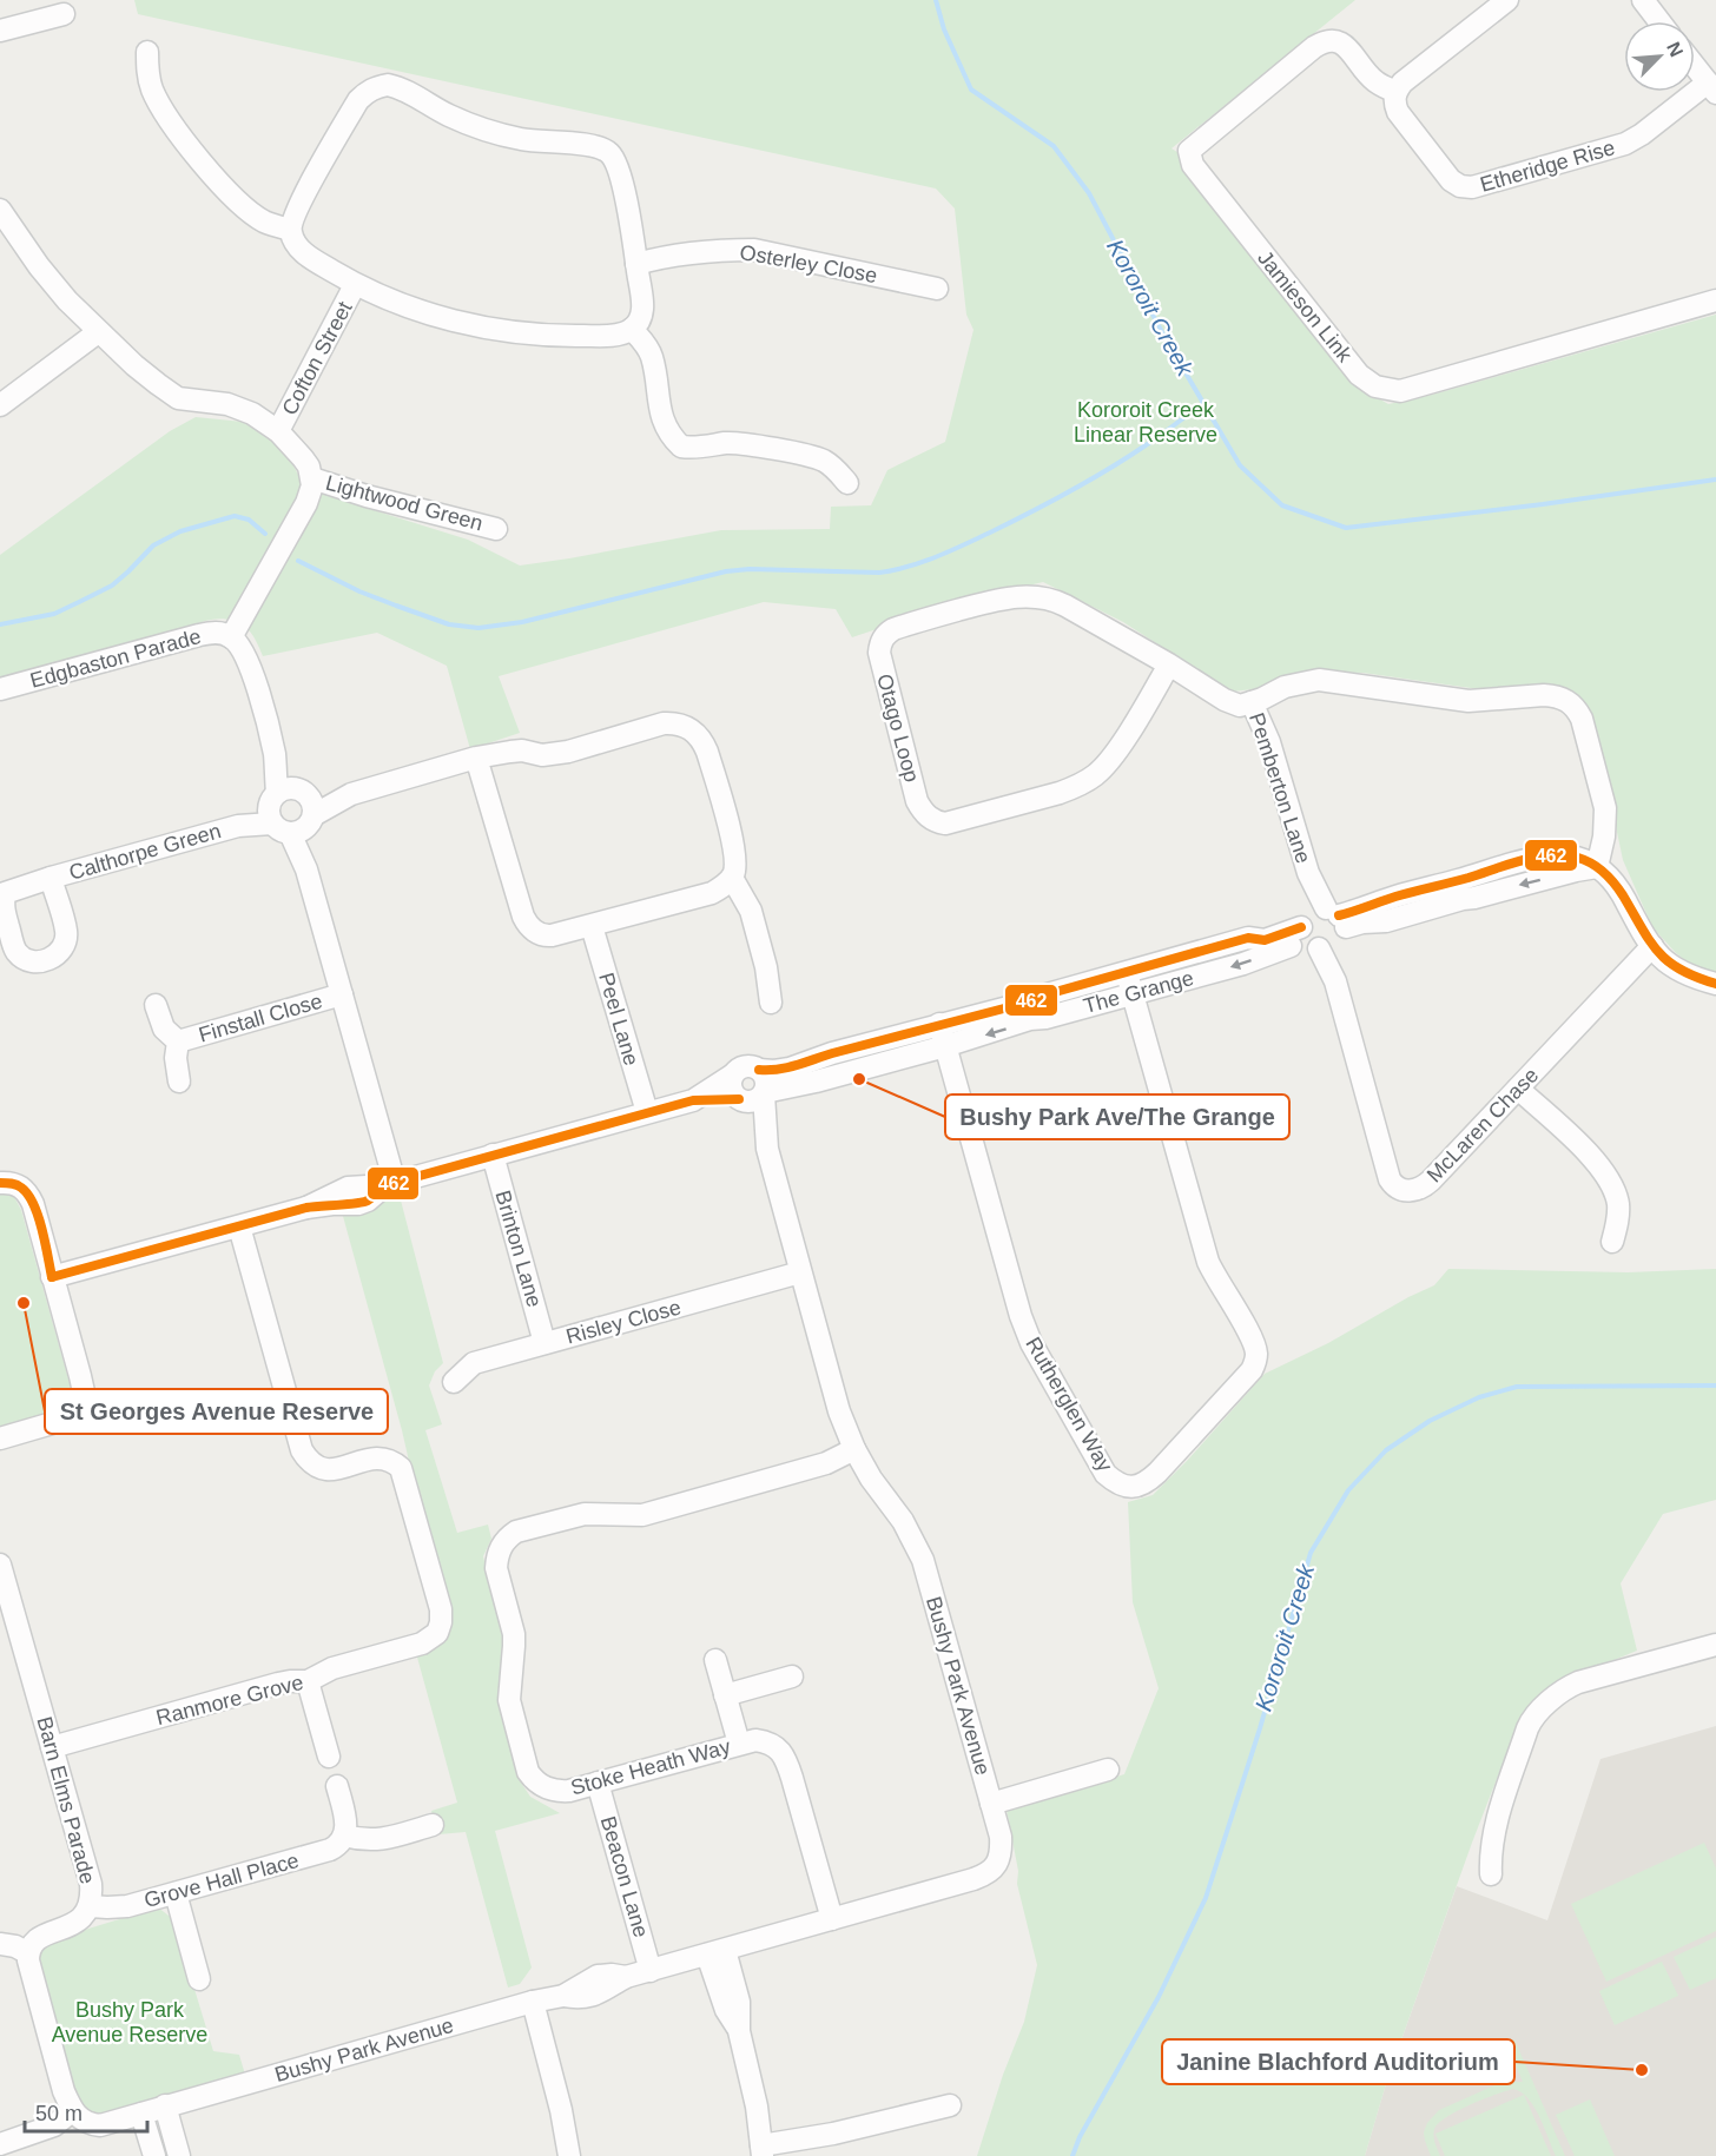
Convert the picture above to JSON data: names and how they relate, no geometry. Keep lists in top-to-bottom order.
{
  "streets": {
    "street": [
      "Etheridge Rise",
      "Osterley Close",
      "Jamieson Link",
      "Cofton Street",
      "Lightwood Green",
      "Edgbaston Parade",
      "Otago Loop",
      "Pemberton Lane",
      "Calthorpe Green",
      "The Grange",
      "Finstall Close",
      "Peel Lane",
      "McLaren Chase",
      "Brinton Lane",
      "Risley Close",
      "Rutherglen Way",
      "Bushy Park Avenue",
      "Ranmore Grove",
      "Stoke Heath Way",
      "Barn Elms Parade",
      "Beacon Lane",
      "Grove Hall Place"
    ]
  },
  "crossings": [
    ["Etheridge Rise", "Jamieson Link"],
    ["Edgbaston Parade", "Calthorpe Green"],
    ["Edgbaston Parade", "Finstall Close"],
    ["Otago Loop", "Pemberton Lane"],
    ["Pemberton Lane", "The Grange"],
    ["Pemberton Lane", "McLaren Chase"],
    ["The Grange", "McLaren Chase"],
    ["The Grange", "Rutherglen Way"],
    ["The Grange", "Bushy Park Avenue"],
    ["Brinton Lane", "Risley Close"],
    ["Risley Close", "Bushy Park Avenue"],
    ["Bushy Park Avenue", "Stoke Heath Way"],
    ["Bushy Park Avenue", "Beacon Lane"],
    ["Ranmore Grove", "Barn Elms Parade"],
    ["Stoke Heath Way", "Beacon Lane"],
    ["Barn Elms Parade", "Grove Hall Place"]
  ],
  "water": ["Kororoit Creek"],
  "parks": ["Kororoit Creek Linear Reserve", "Bushy Park Avenue Reserve"],
  "places": ["Bushy Park Ave/The Grange", "St Georges Avenue Reserve", "Janine Blachford Auditorium"],
  "lines": ["transit line 462"],
  "scale_bar": "50 m",
  "north": "top right"
}
